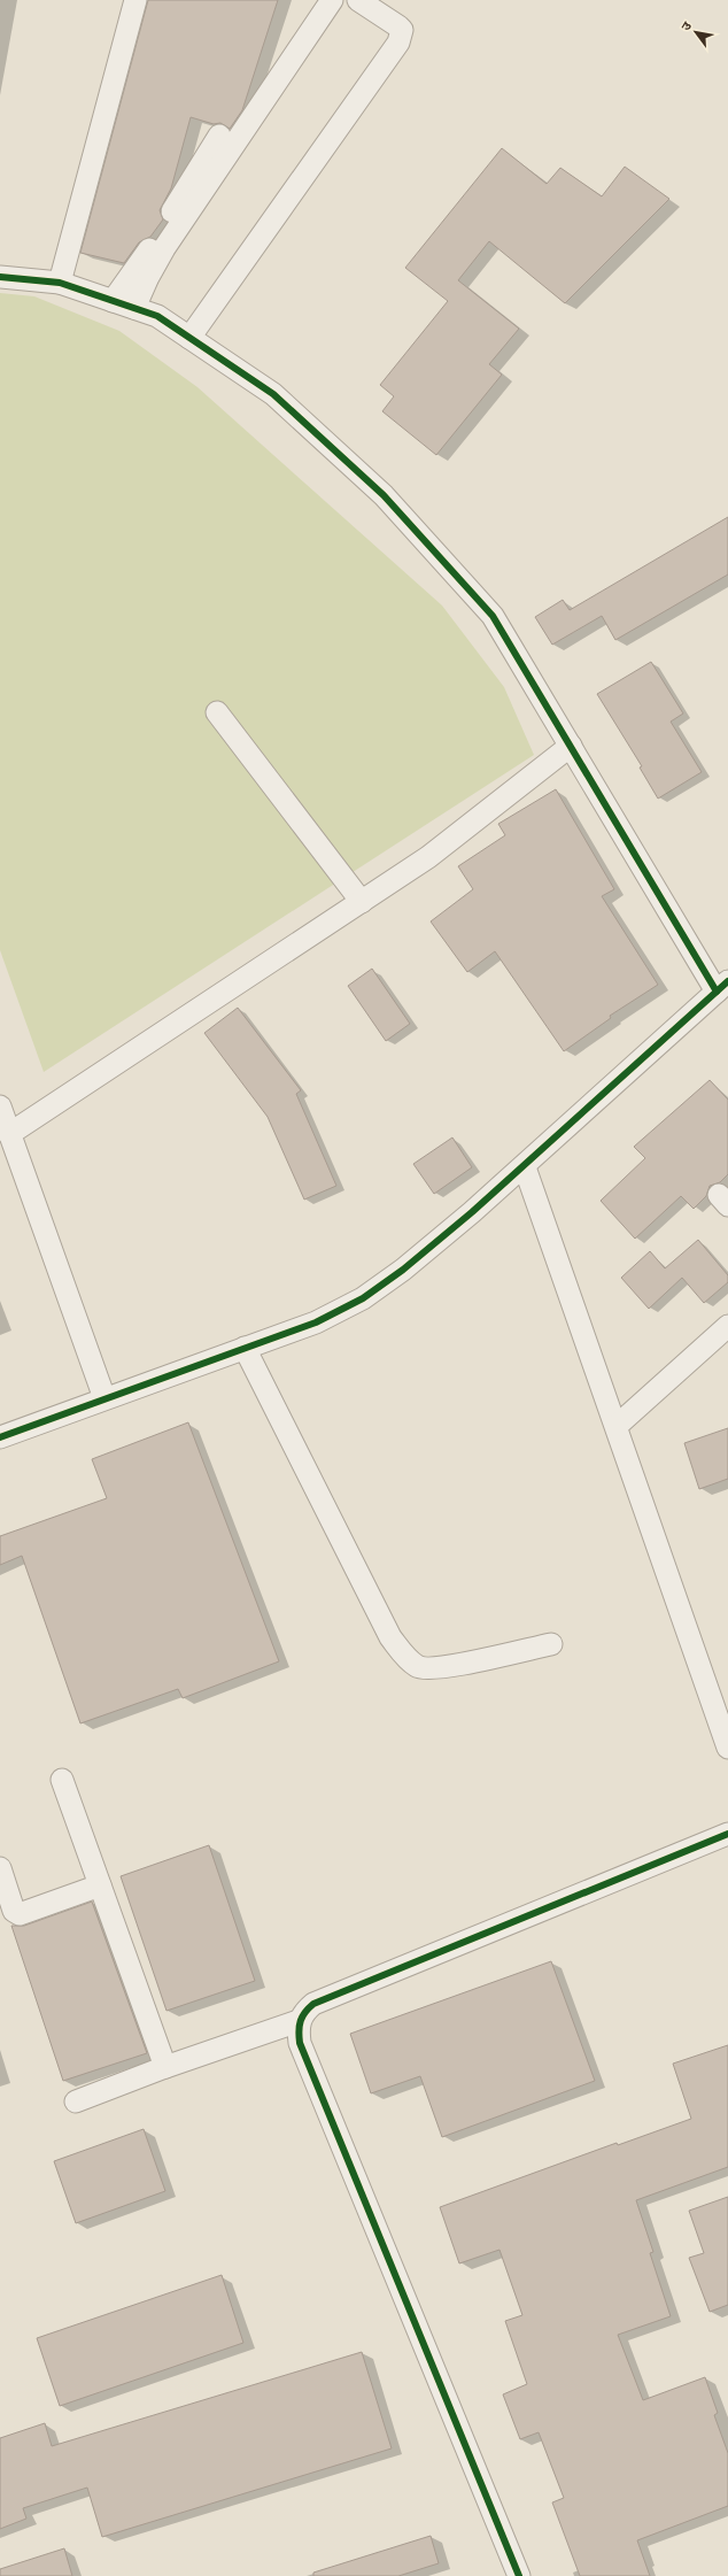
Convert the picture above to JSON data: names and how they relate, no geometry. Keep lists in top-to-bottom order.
{
  "north": "top left"
}
